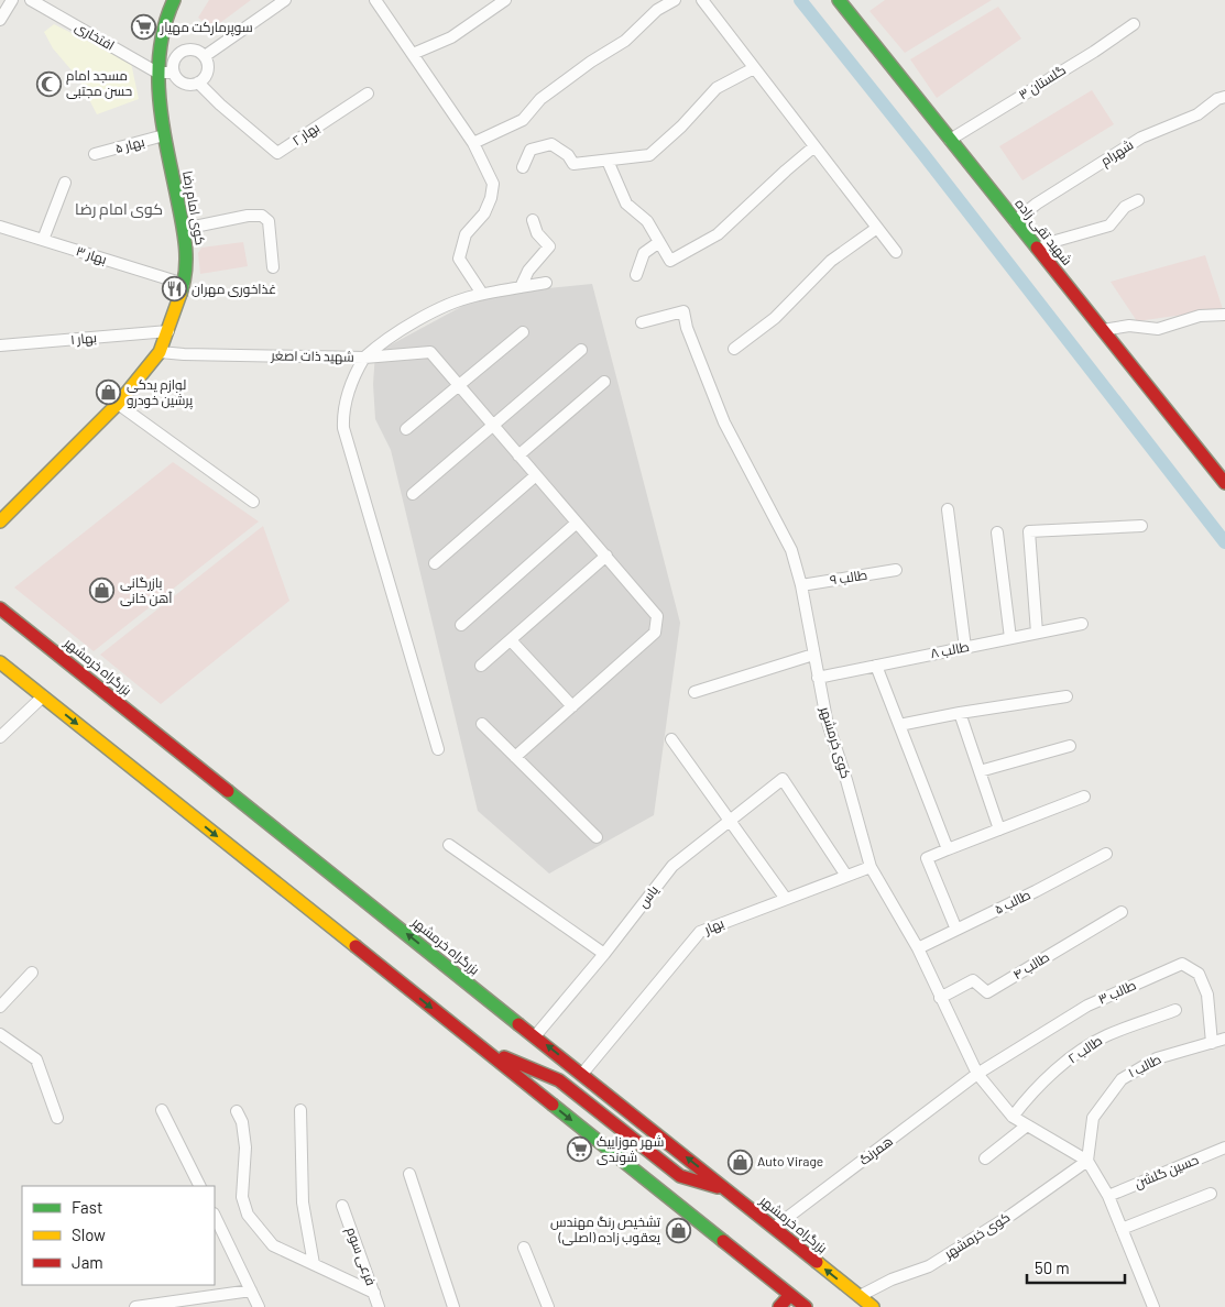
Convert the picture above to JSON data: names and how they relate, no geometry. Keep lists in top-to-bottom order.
{
  "streets": {
    "main road": ["کوی امام رضا", "شهید تقی زاده", "بزرگراه خرمشهر"],
    "street": [
      "افتخاری",
      "گلستان ۳",
      "بهار ۲",
      "بهار ۵",
      "شهرام",
      "بهار ۳",
      "بهار ۱",
      "شهید ذات اصغر",
      "طالب ۹",
      "طالب ۸",
      "کوی خرمشهر",
      "یاس",
      "طالب ۵",
      "بهار",
      "طالب ۴",
      "طالب ۳",
      "طالب ۲",
      "طالب ۱",
      "همرنگ",
      "حسین گلشن",
      "فرعی سوم"
    ]
  },
  "crossings": [
    ["افتخاری", "کوی امام رضا"],
    ["گلستان ۳", "شهید تقی زاده"],
    ["بهار ۵", "کوی امام رضا"],
    ["شهرام", "شهید تقی زاده"],
    ["کوی امام رضا", "بهار ۳"],
    ["کوی امام رضا", "بهار ۱"],
    ["کوی امام رضا", "شهید ذات اصغر"],
    ["طالب ۹", "کوی خرمشهر"],
    ["طالب ۸", "کوی خرمشهر"],
    ["بزرگراه خرمشهر", "کوی خرمشهر"],
    ["بزرگراه خرمشهر", "یاس"],
    ["بزرگراه خرمشهر", "بهار"],
    ["بزرگراه خرمشهر", "همرنگ"],
    ["کوی خرمشهر", "طالب ۵"],
    ["کوی خرمشهر", "بهار"],
    ["کوی خرمشهر", "طالب ۴"],
    ["کوی خرمشهر", "طالب ۳"],
    ["کوی خرمشهر", "طالب ۲"],
    ["کوی خرمشهر", "طالب ۱"],
    ["کوی خرمشهر", "همرنگ"],
    ["کوی خرمشهر", "حسین گلشن"],
    ["یاس", "بهار"],
    ["طالب ۳", "طالب ۱"],
    ["طالب ۳", "همرنگ"]
  ],
  "districts": ["کوی امام رضا"],
  "places": {
    "supermarket": ["سوپرمارکت مهیار", "شهر موزاییک شوندی"],
    "mosque": ["مسجد امام حسن مجتبی"],
    "restaurant": ["غذاخوری مهران"],
    "shop": [
      "لوازم یدکی پرشین خودرو",
      "بازرگانی آهن خانی",
      "Auto Virage",
      "تشخیص رنگ مهندس یعقوب زاده (اصلی)"
    ]
  },
  "legend": ["Fast", "Slow", "Jam"],
  "scale_bar": "50 m"
}
